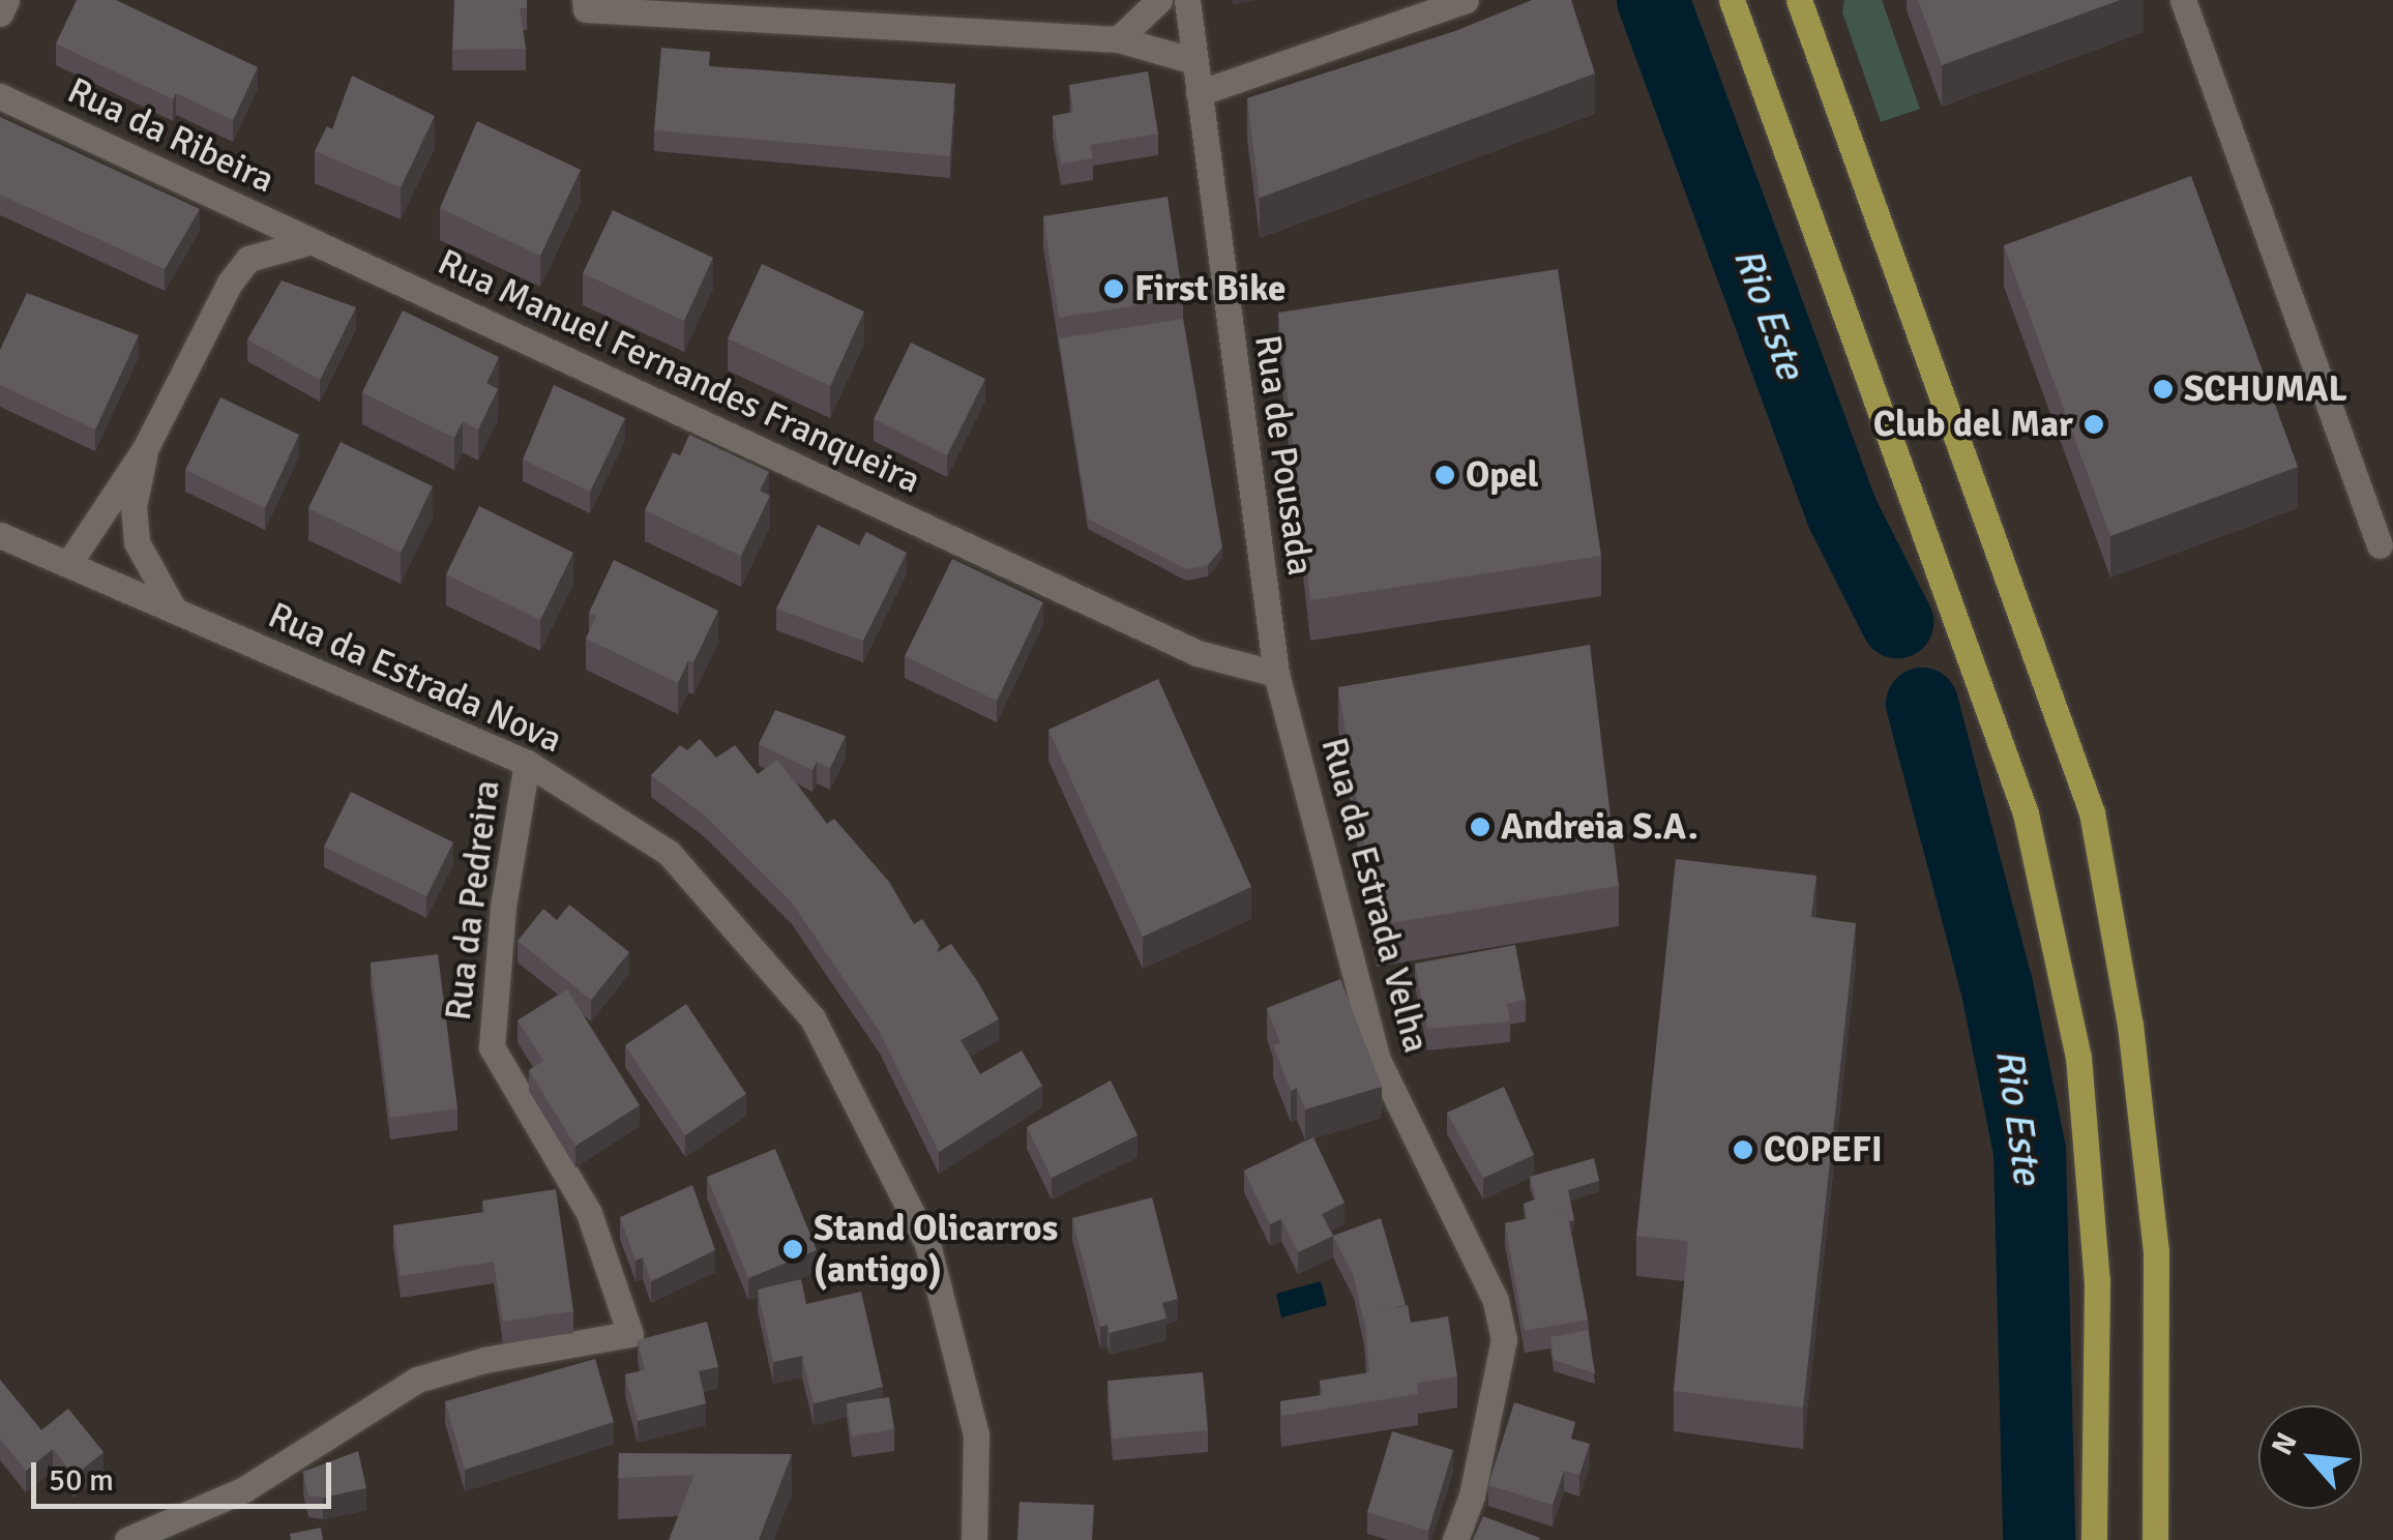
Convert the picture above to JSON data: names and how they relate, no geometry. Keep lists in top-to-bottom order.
{
  "streets": {
    "street": [
      "Rua da Ribeira",
      "Rua Manuel Fernandes Franqueira",
      "Rua de Pousada",
      "Rua da Estrada Nova",
      "Rua da Estrada Velha",
      "Rua da Pedreira"
    ]
  },
  "crossings": [
    ["Rua da Ribeira", "Rua Manuel Fernandes Franqueira"],
    ["Rua Manuel Fernandes Franqueira", "Rua de Pousada"],
    ["Rua Manuel Fernandes Franqueira", "Rua da Estrada Velha"],
    ["Rua de Pousada", "Rua da Estrada Velha"],
    ["Rua da Estrada Nova", "Rua da Pedreira"]
  ],
  "water": ["Rio Este"],
  "places": [
    "First Bike",
    "SCHUMAL",
    "Club del Mar",
    "Opel",
    "Andreia S.A.",
    "COPEFI",
    "Stand Olicarros (antigo)"
  ],
  "scale_bar": "50 m",
  "north": "top left"
}
